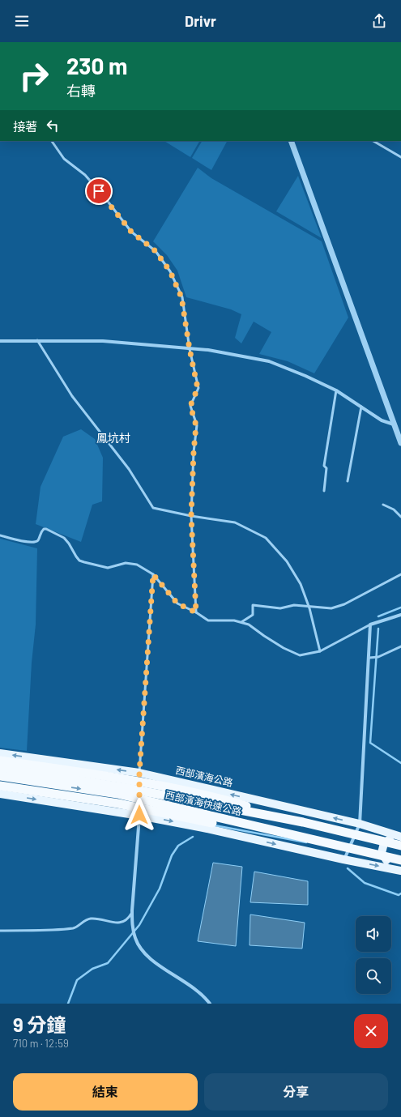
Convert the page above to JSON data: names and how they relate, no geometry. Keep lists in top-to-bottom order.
{
  "streets": {
    "highway": ["西部濱海快速公路"],
    "main road": ["西部濱海公路"]
  },
  "districts": ["鳳坑村"],
  "page": {
    "header": "Drivr",
    "turn": ["230 m", "右轉"],
    "then": "接著",
    "heading": ["9 分鐘", "710 m · 12:59"],
    "buttons": ["結束", "分享"]
  }
}
